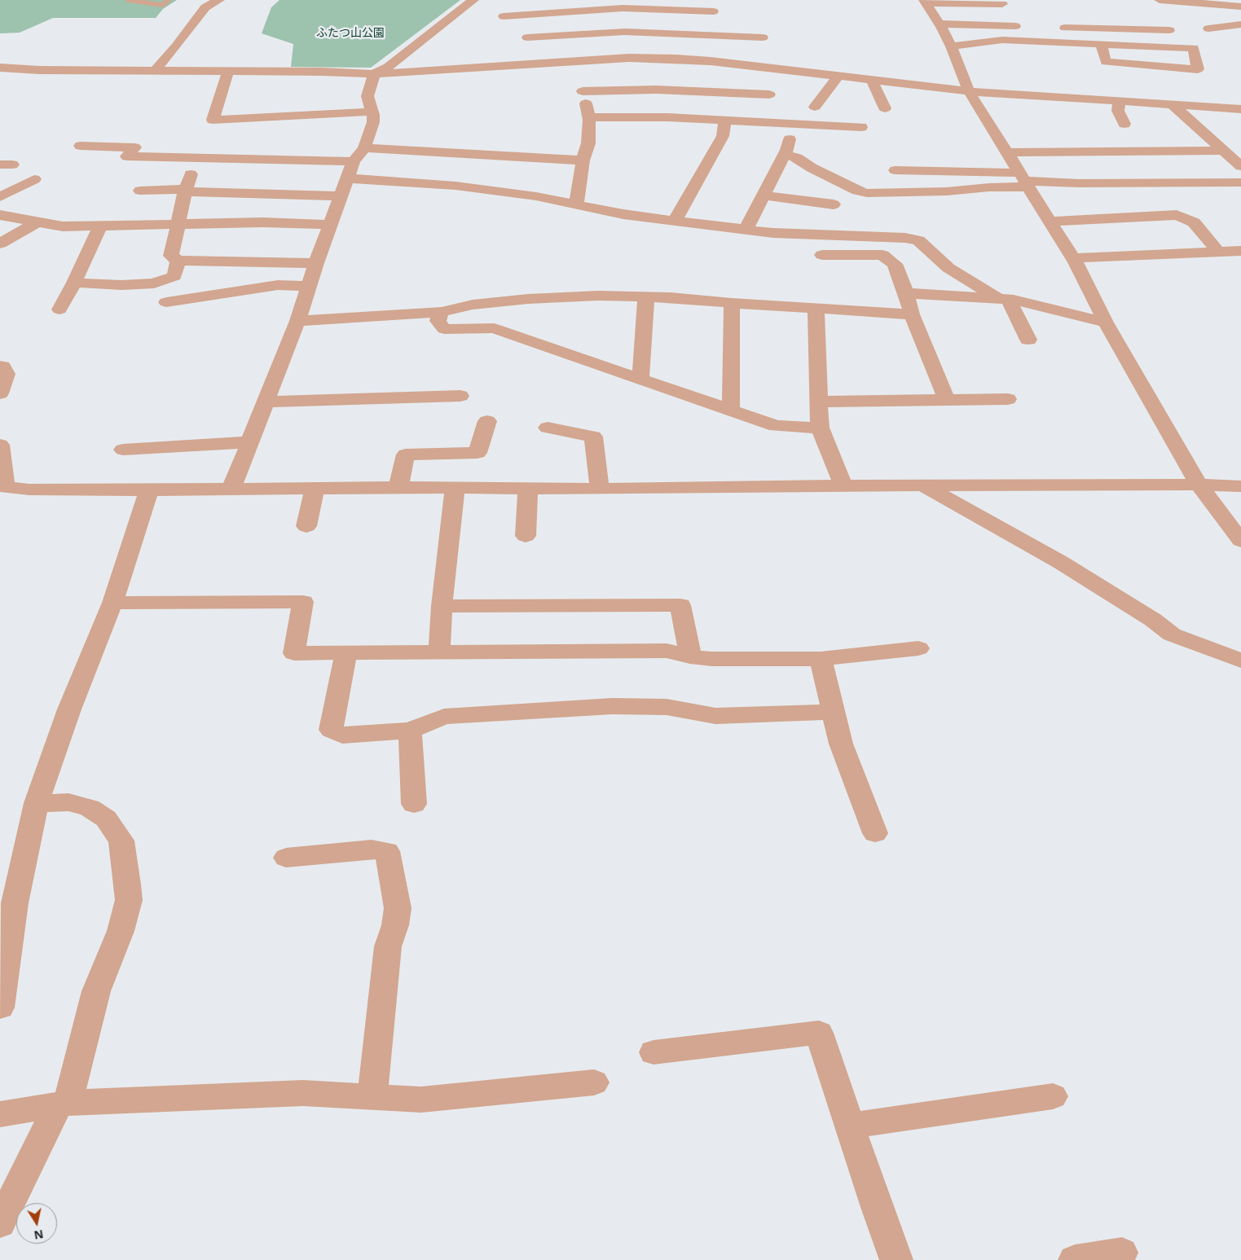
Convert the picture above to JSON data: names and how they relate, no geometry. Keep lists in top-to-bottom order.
{
  "parks": ["ふたつ山公園"],
  "north": "bottom"
}
